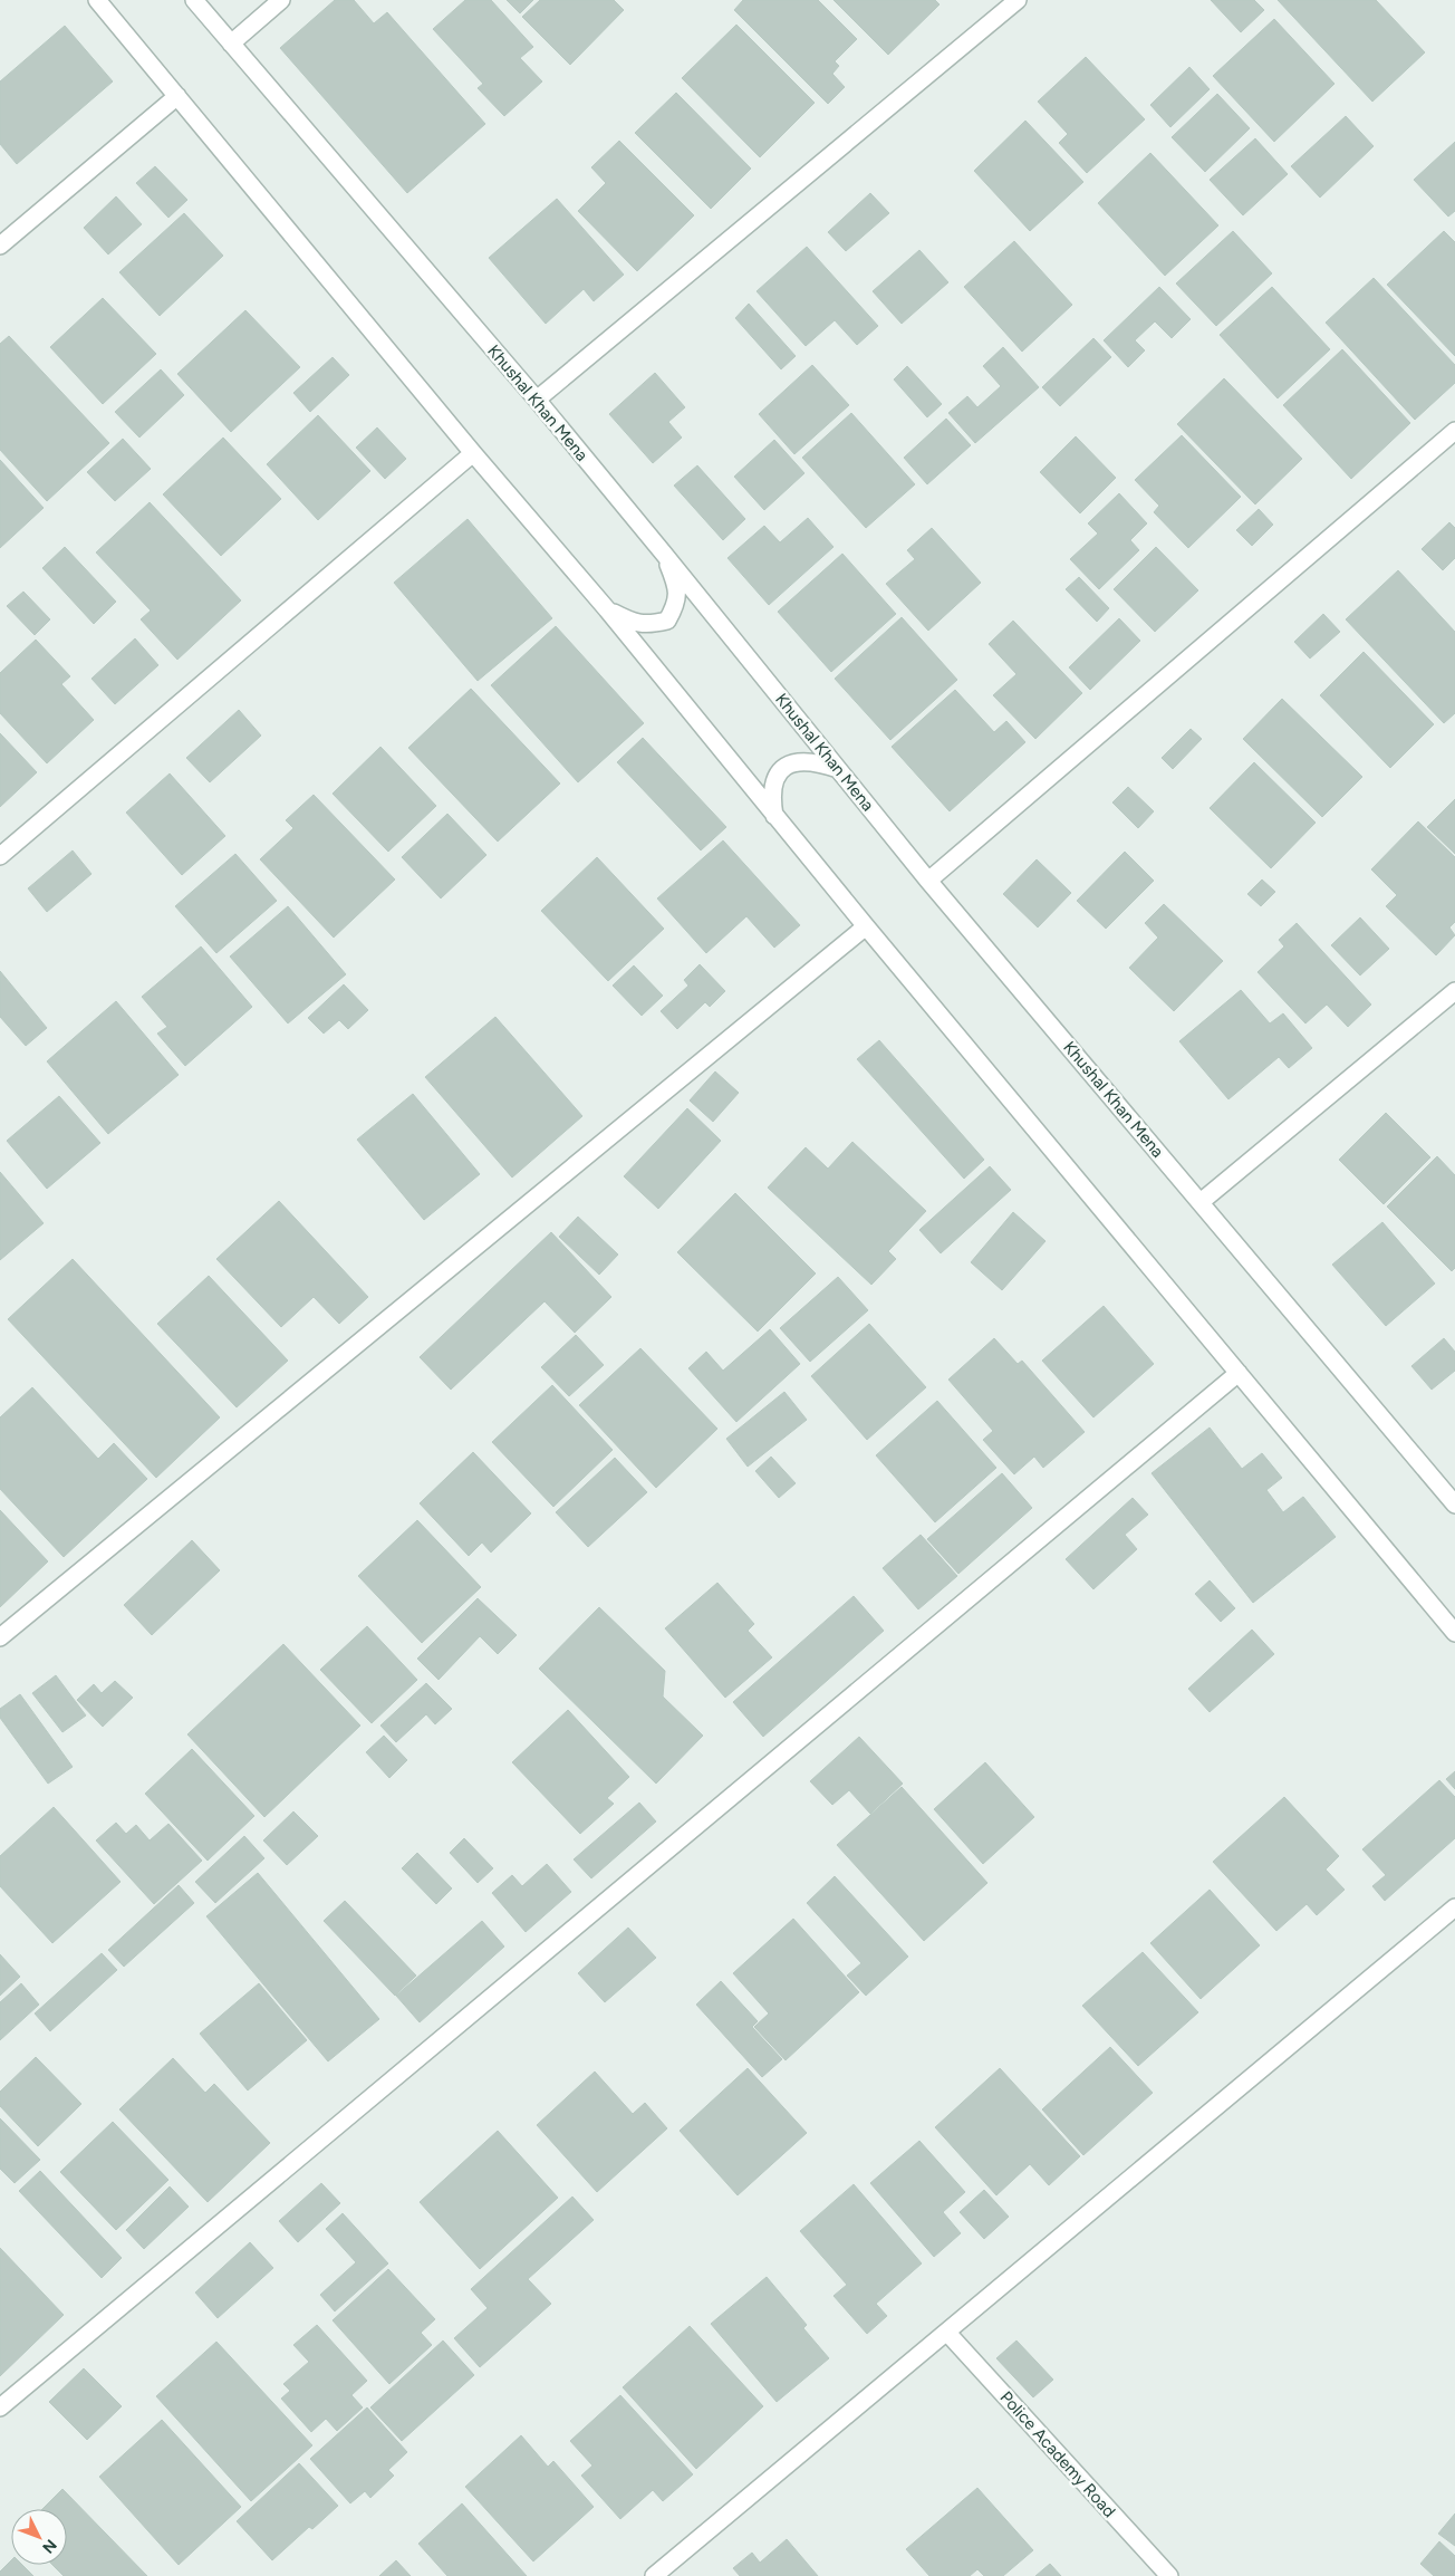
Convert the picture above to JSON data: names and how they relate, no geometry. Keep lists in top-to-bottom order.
{
  "streets": {
    "street": ["Khushal Khan Mena", "Police Academy Road"]
  },
  "north": "bottom right"
}
